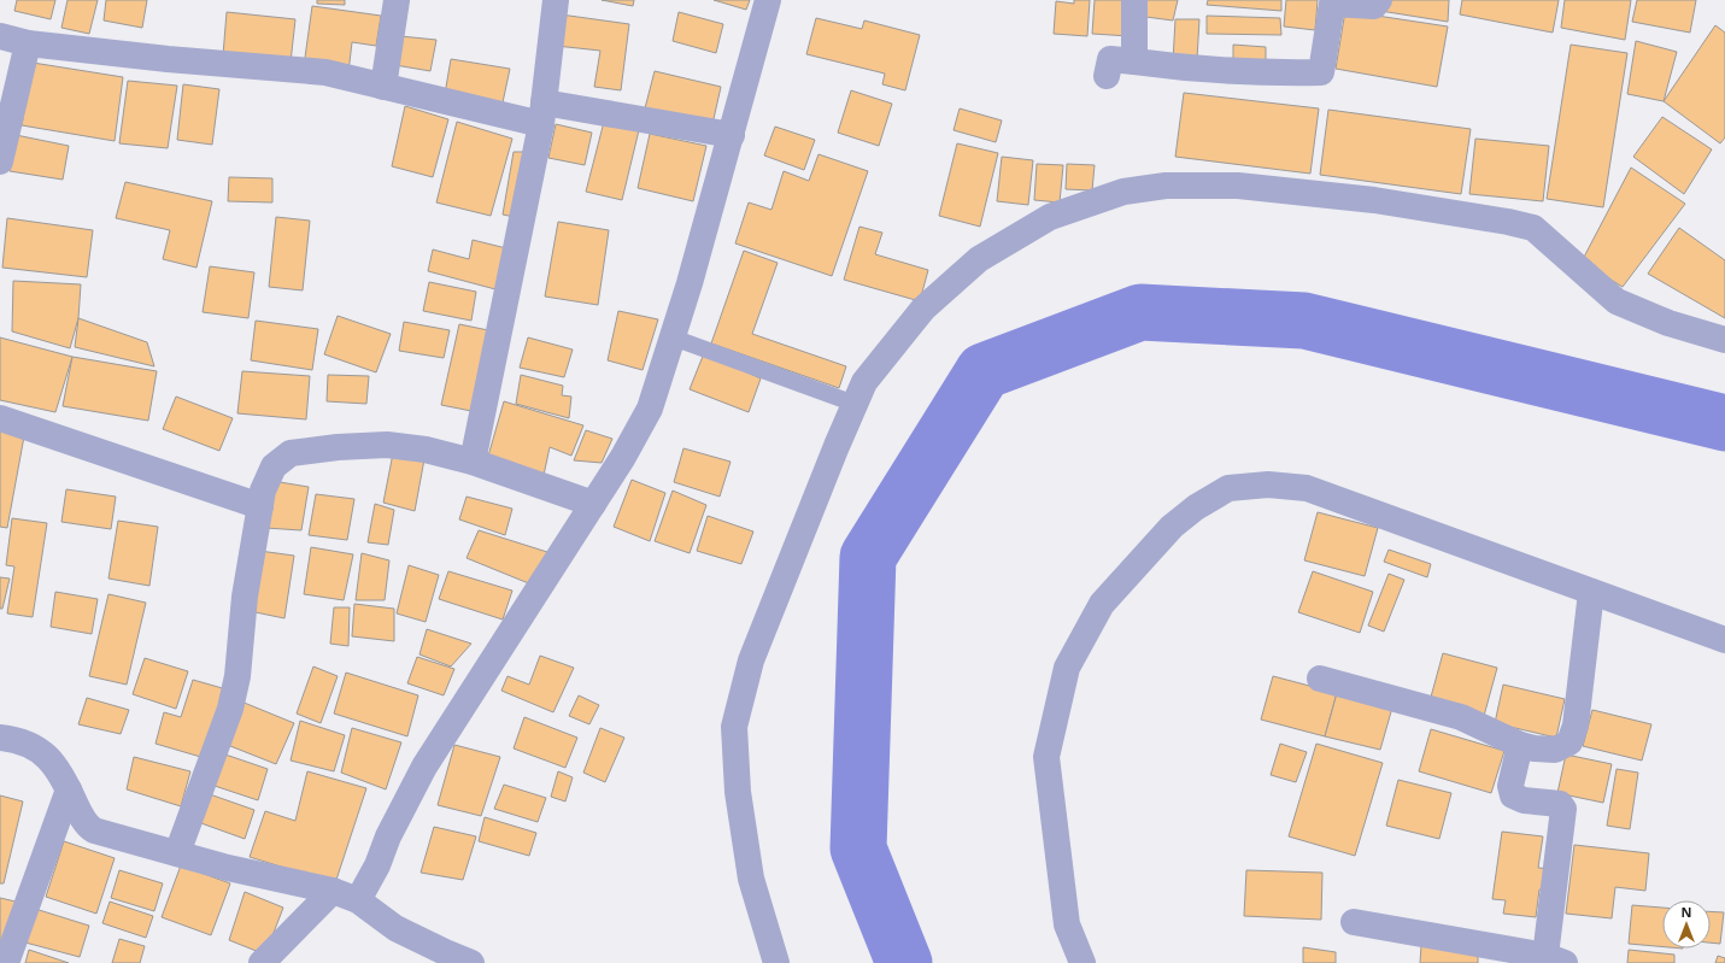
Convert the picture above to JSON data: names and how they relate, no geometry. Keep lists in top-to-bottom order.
{
  "north": "top"
}
